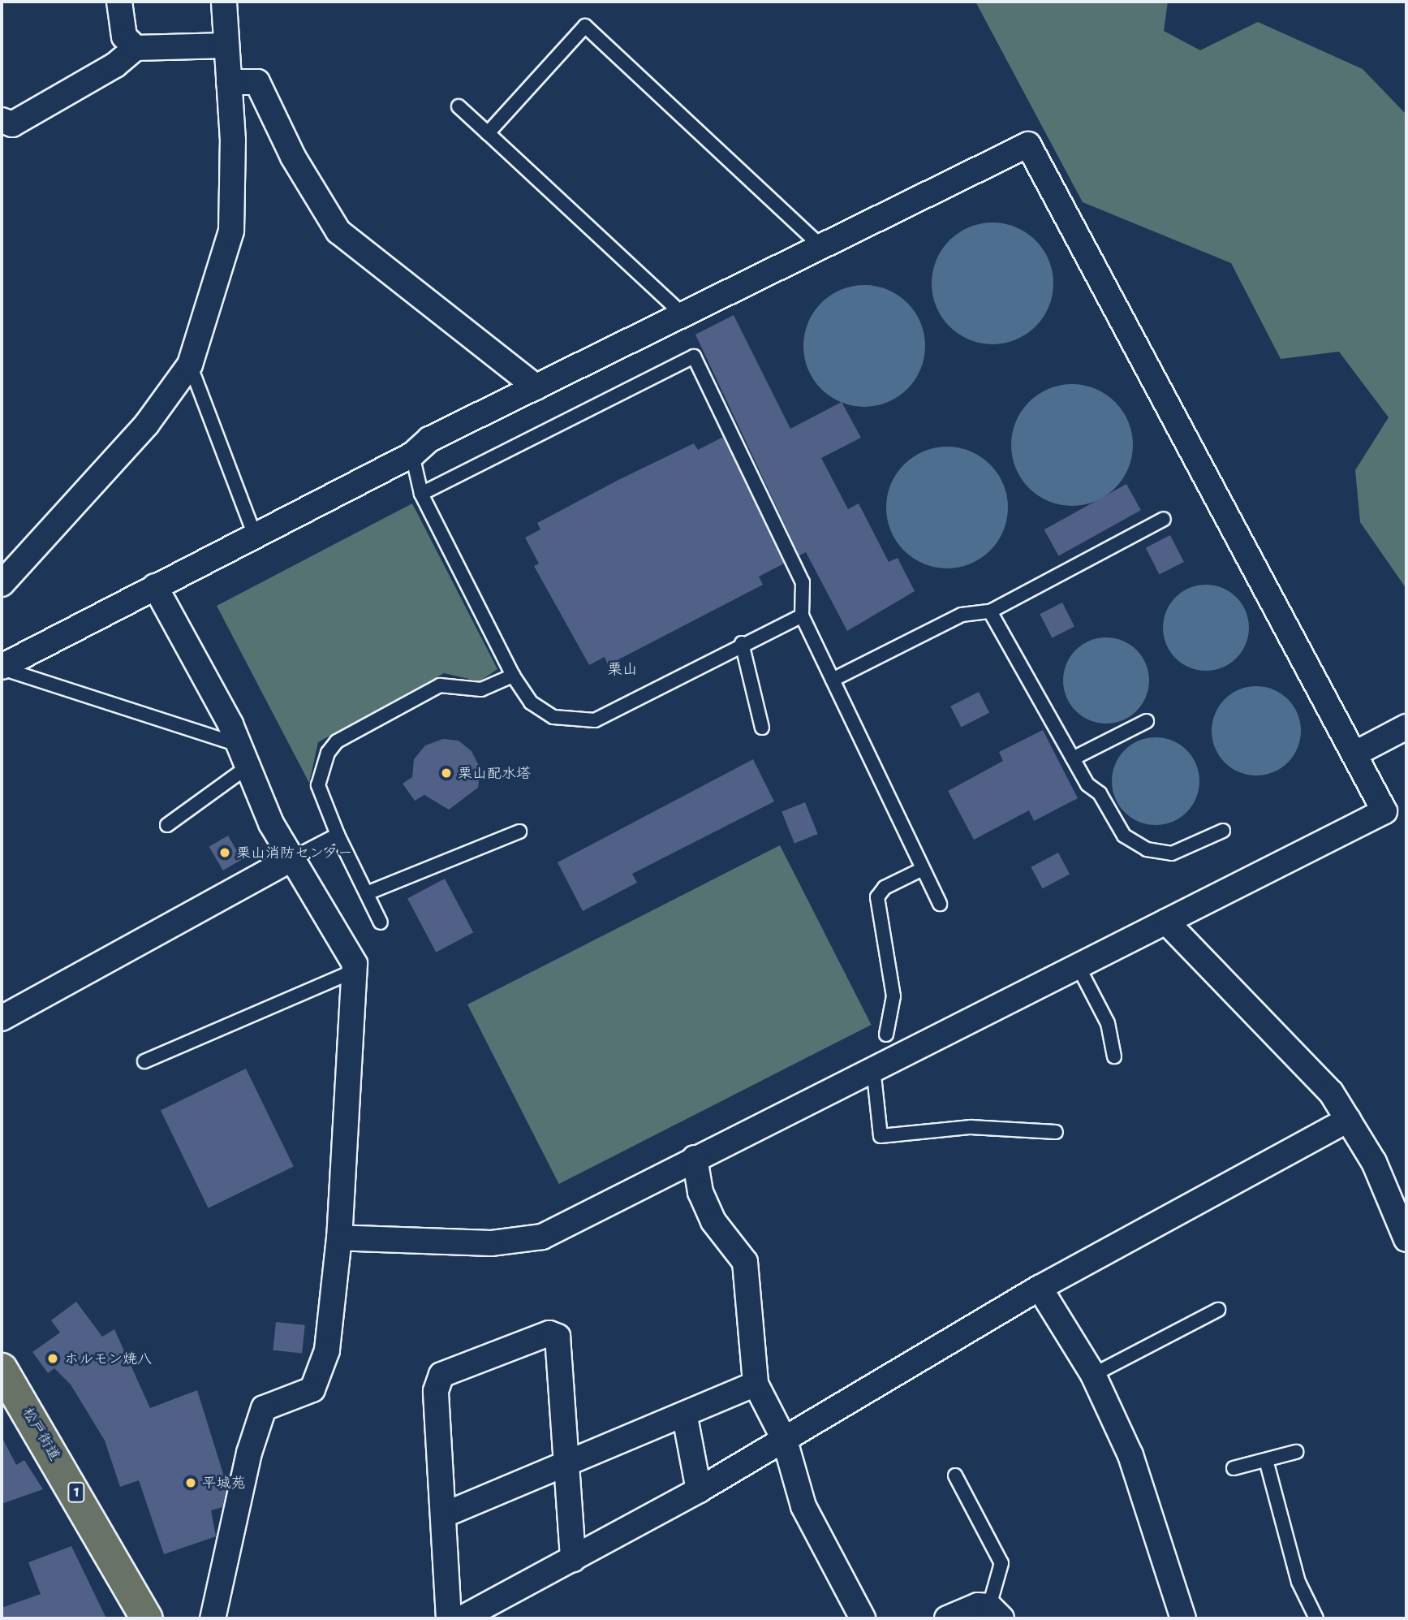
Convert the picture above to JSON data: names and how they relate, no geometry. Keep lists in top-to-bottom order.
{
  "streets": {
    "main road": ["松戸街道", "1"]
  },
  "districts": ["栗山"],
  "places": [
    "栗山配水塔",
    "栗山消防センター",
    "ホルモン焼八",
    "平城苑"
  ]
}
